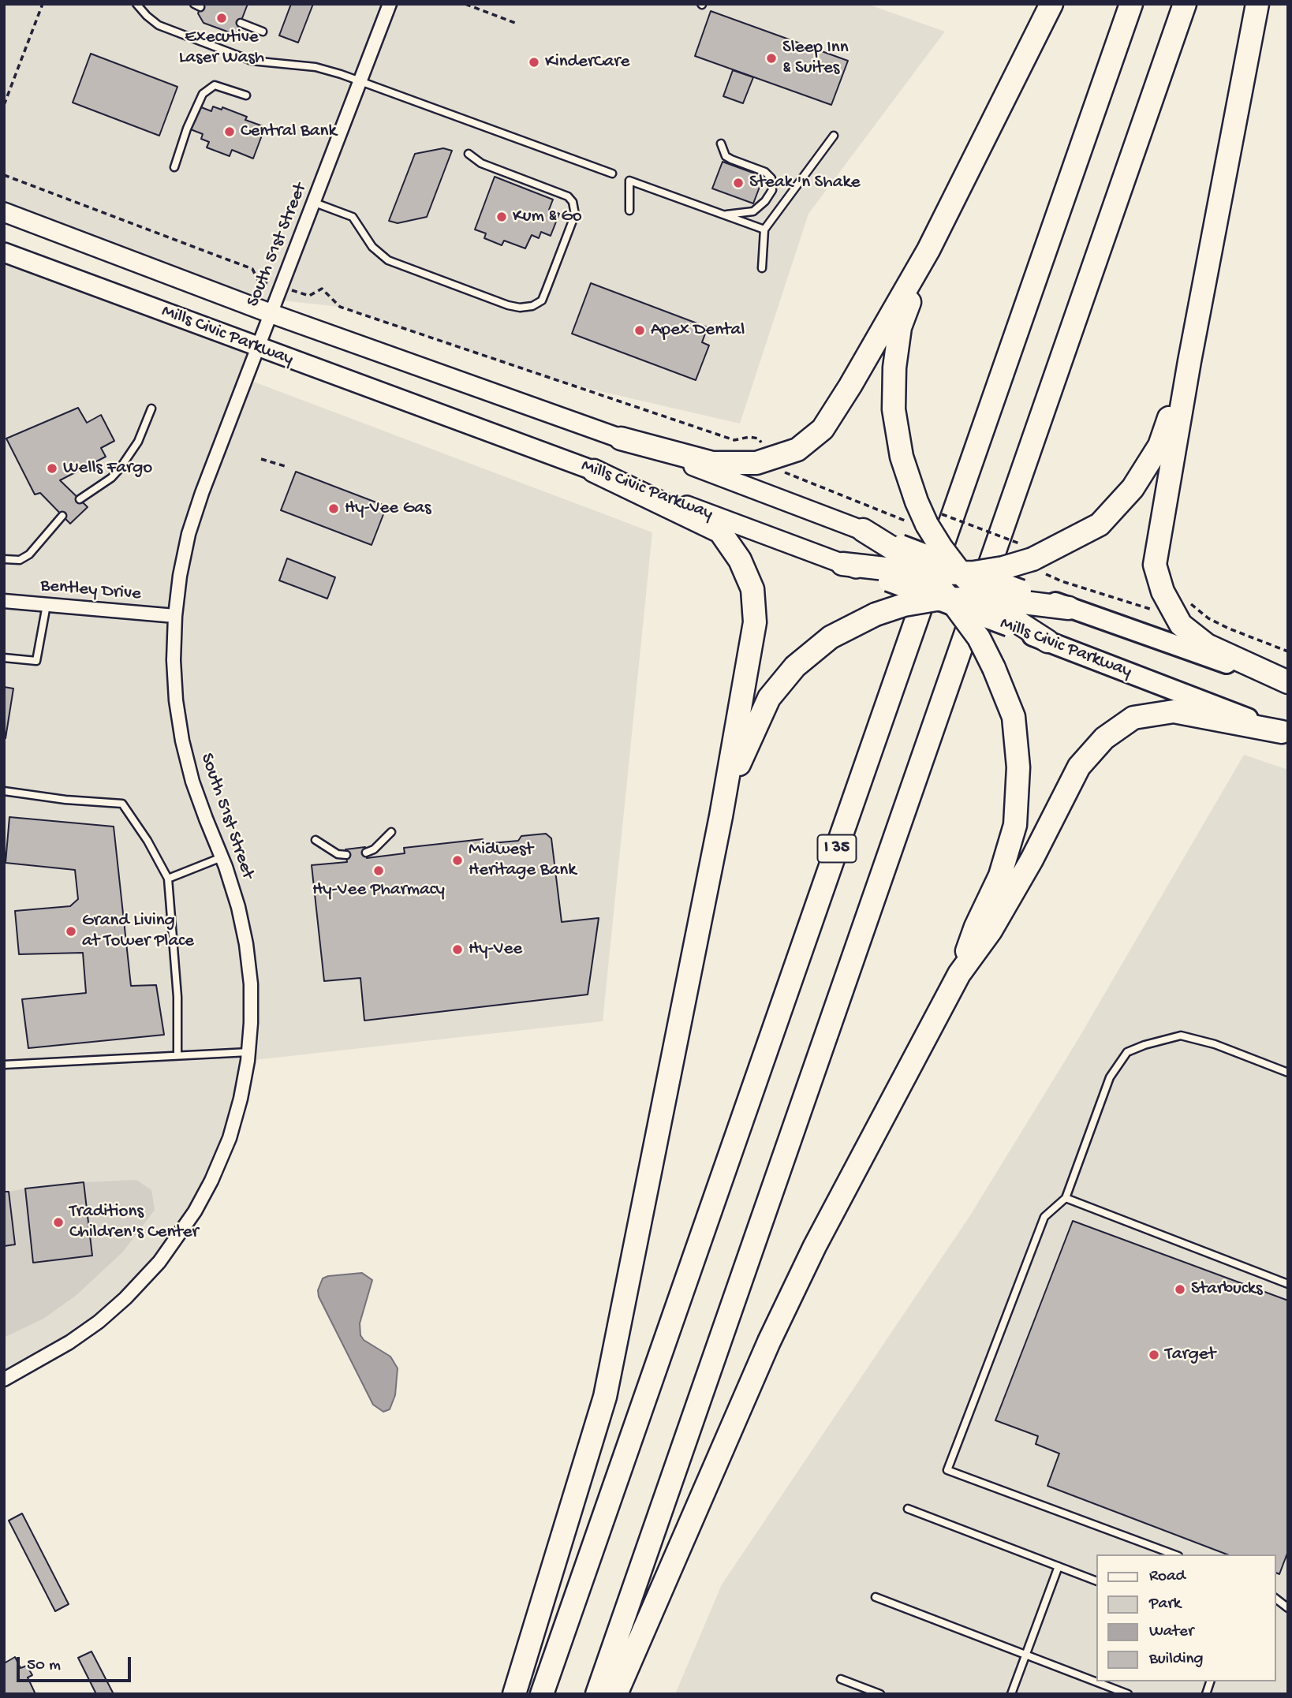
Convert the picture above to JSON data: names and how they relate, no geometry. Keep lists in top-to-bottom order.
{
  "streets": {
    "highway": ["I 35"],
    "main road": ["Mills Civic Parkway"],
    "street": ["South 51st Street", "Bentley Drive"]
  },
  "crossings": [
    ["South 51st Street", "Mills Civic Parkway"],
    ["South 51st Street", "Bentley Drive"]
  ],
  "places": [
    "Executive Laser Wash",
    "Sleep Inn & Suites",
    "KinderCare",
    "Central Bank",
    "Steak 'n Shake",
    "Kum & Go",
    "Apex Dental",
    "Wells Fargo",
    "Hy-Vee Gas",
    "Midwest Heritage Bank",
    "Hy-Vee Pharmacy",
    "Grand Living at Tower Place",
    "Hy-Vee",
    "Traditions Children's Center",
    "Starbucks",
    "Target"
  ],
  "legend": [
    "Road",
    "Park",
    "Water",
    "Building"
  ],
  "scale_bar": "50 m"
}
